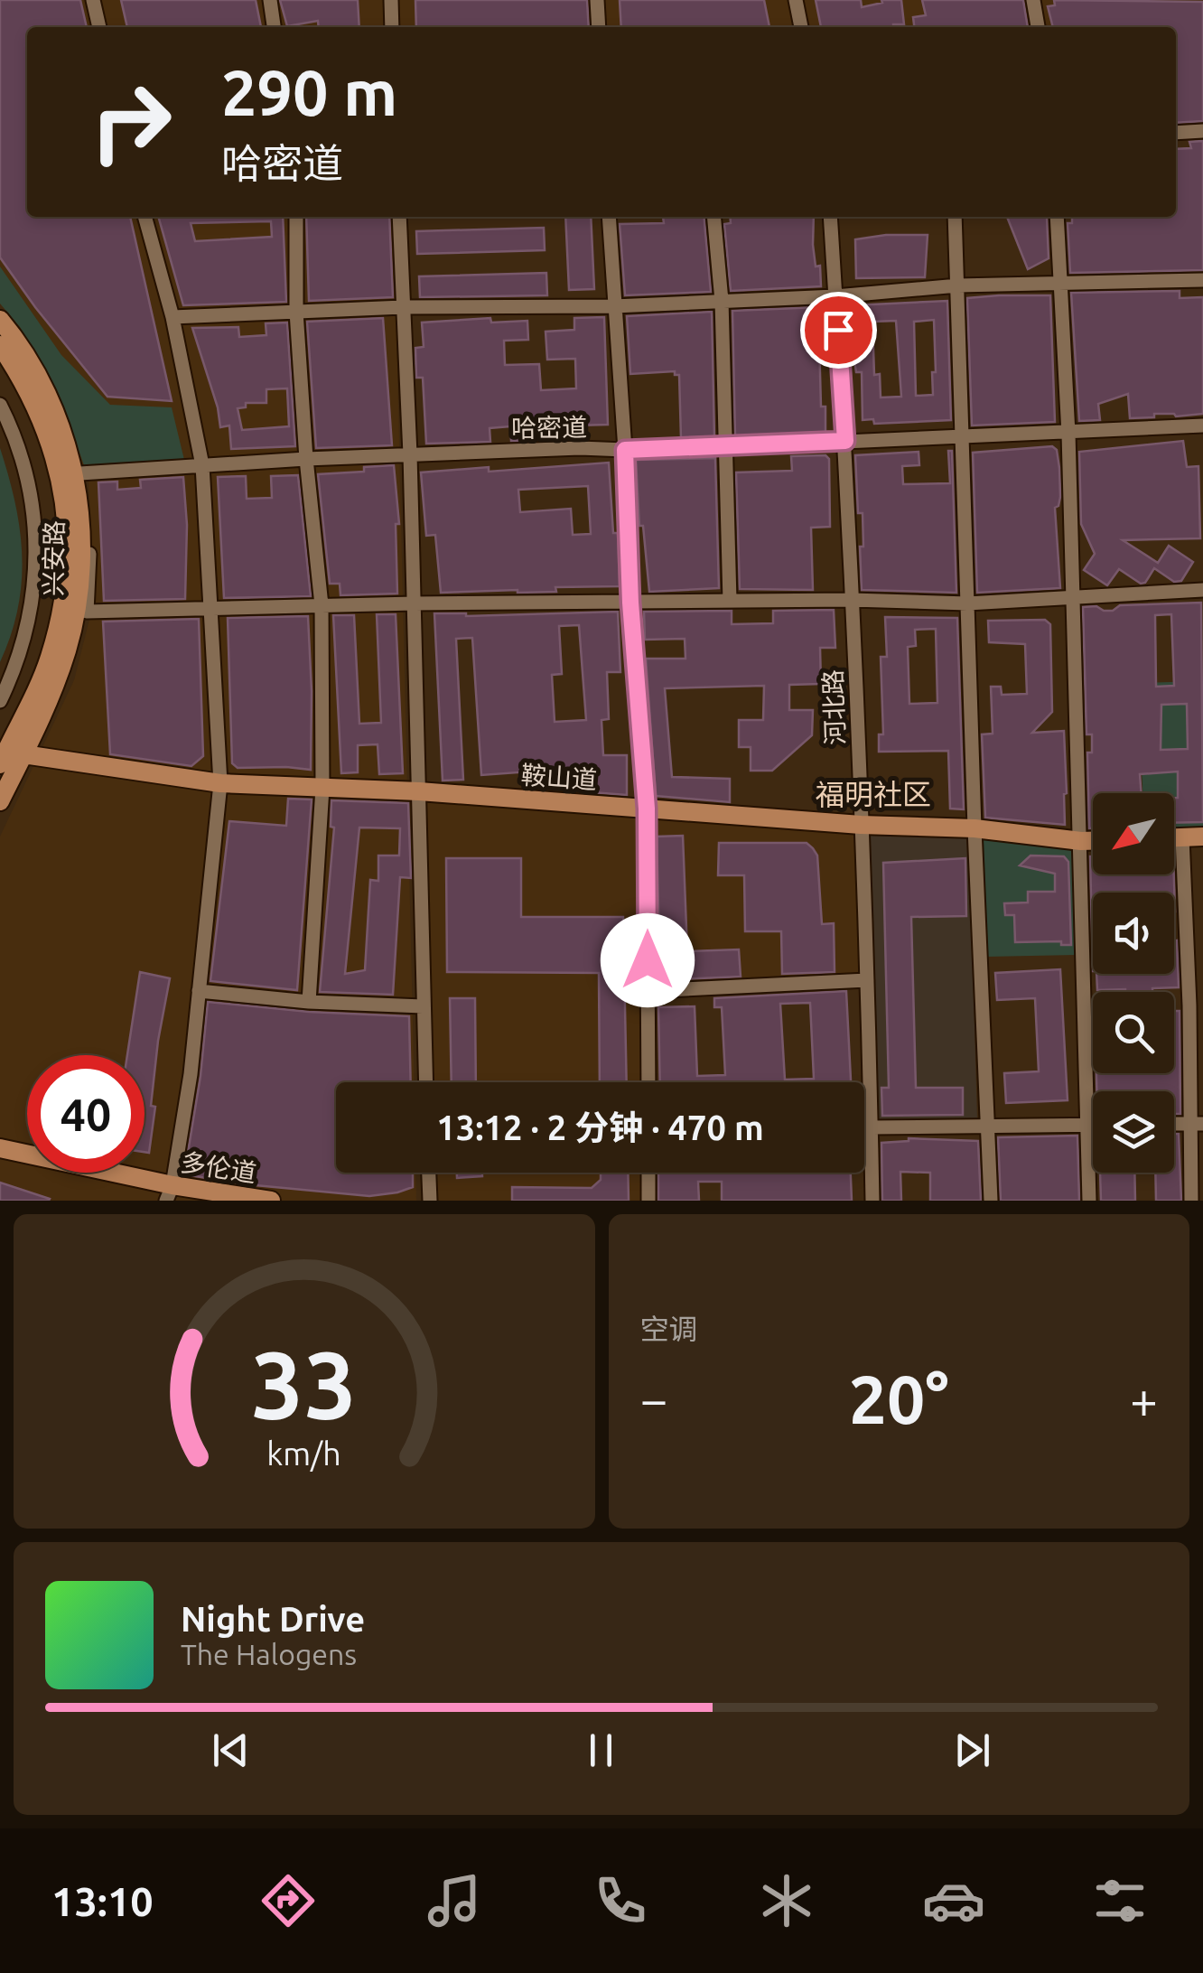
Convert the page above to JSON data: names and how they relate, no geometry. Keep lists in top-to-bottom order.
{
  "streets": {
    "main road": ["兴安路", "鞍山道", "多伦道"],
    "street": ["哈密道", "河北路"]
  },
  "crossings": [
    ["哈密道", "兴安路"],
    ["哈密道", "河北路"],
    ["兴安路", "鞍山道"],
    ["河北路", "鞍山道"]
  ],
  "districts": ["福明社区"],
  "north": "bottom left",
  "page": {
    "turn": ["290 m", "哈密道"],
    "limit": "40",
    "trip": "13:12 · 2 分钟 · 470 m",
    "tile": "空调",
    "heat": ["−", "20°", "+"],
    "song": ["Night Drive", "The Halogens"],
    "tabs": "13:10",
    "gauge": ["33", "km/h"]
  }
}
